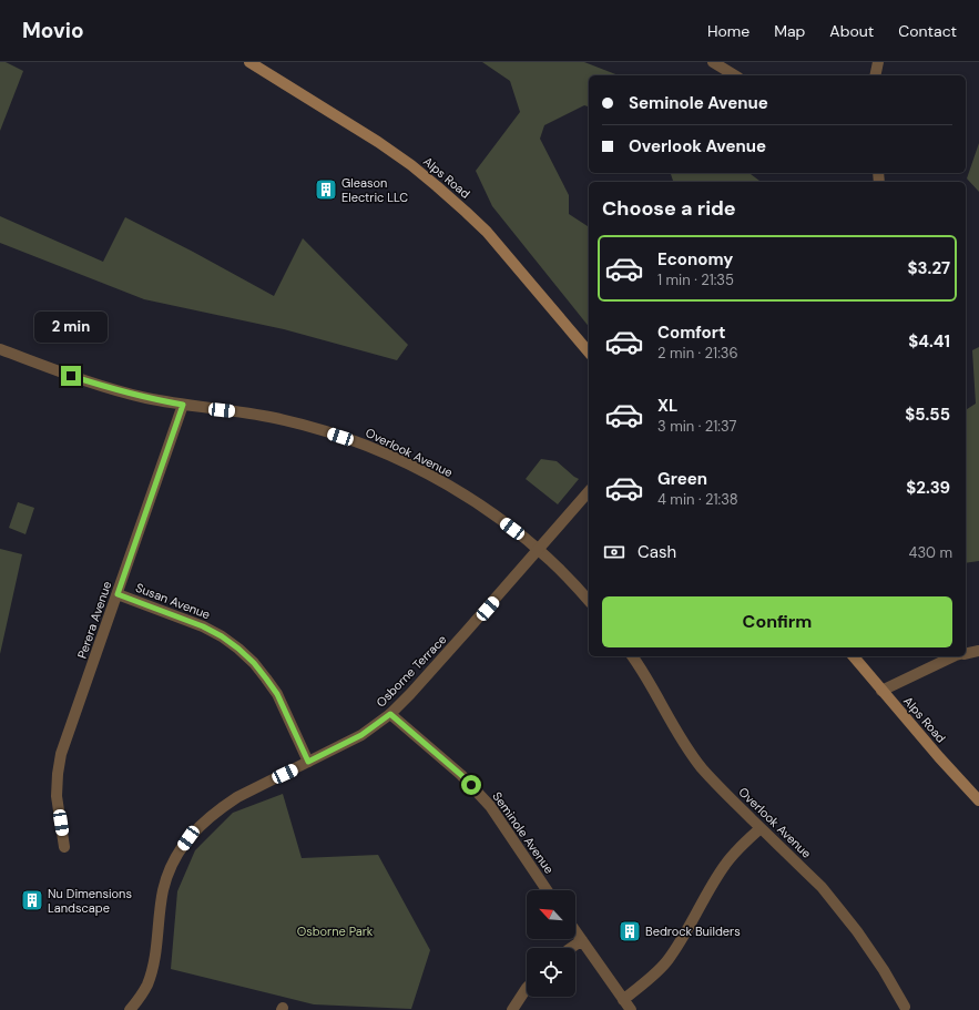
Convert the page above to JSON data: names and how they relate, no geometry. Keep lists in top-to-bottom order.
{
  "streets": {
    "main road": ["Alps Road"],
    "street": [
      "Overlook Avenue",
      "Susan Avenue",
      "Perera Avenue",
      "Osborne Terrace",
      "Seminole Avenue"
    ]
  },
  "crossings": [
    ["Overlook Avenue", "Perera Avenue"],
    ["Overlook Avenue", "Osborne Terrace"],
    ["Susan Avenue", "Perera Avenue"],
    ["Susan Avenue", "Osborne Terrace"],
    ["Osborne Terrace", "Seminole Avenue"]
  ],
  "parks": ["Osborne Park"],
  "places": {
    "building": ["Gleason Electric LLC", "Nu Dimensions Landscape", "Bedrock Builders"]
  },
  "north": "top left",
  "page": {
    "header": "Movio",
    "nav": [
      "Home",
      "Map",
      "About",
      "Contact"
    ],
    "banner": ["Seminole Avenue", "Overlook Avenue"],
    "heading": "Choose a ride",
    "list": [
      {
        "name": "Economy",
        "note": "1 min · 21:35",
        "value": "$3.27"
      },
      {
        "name": "Comfort",
        "note": "2 min · 21:36",
        "value": "$4.41"
      },
      {
        "name": "XL",
        "note": "3 min · 21:37",
        "value": "$5.55"
      },
      {
        "name": "Green",
        "note": "4 min · 21:38",
        "value": "$2.39"
      }
    ],
    "bubble": "2 min",
    "pay": ["Cash", "430 m"],
    "buttons": "Confirm"
  }
}
